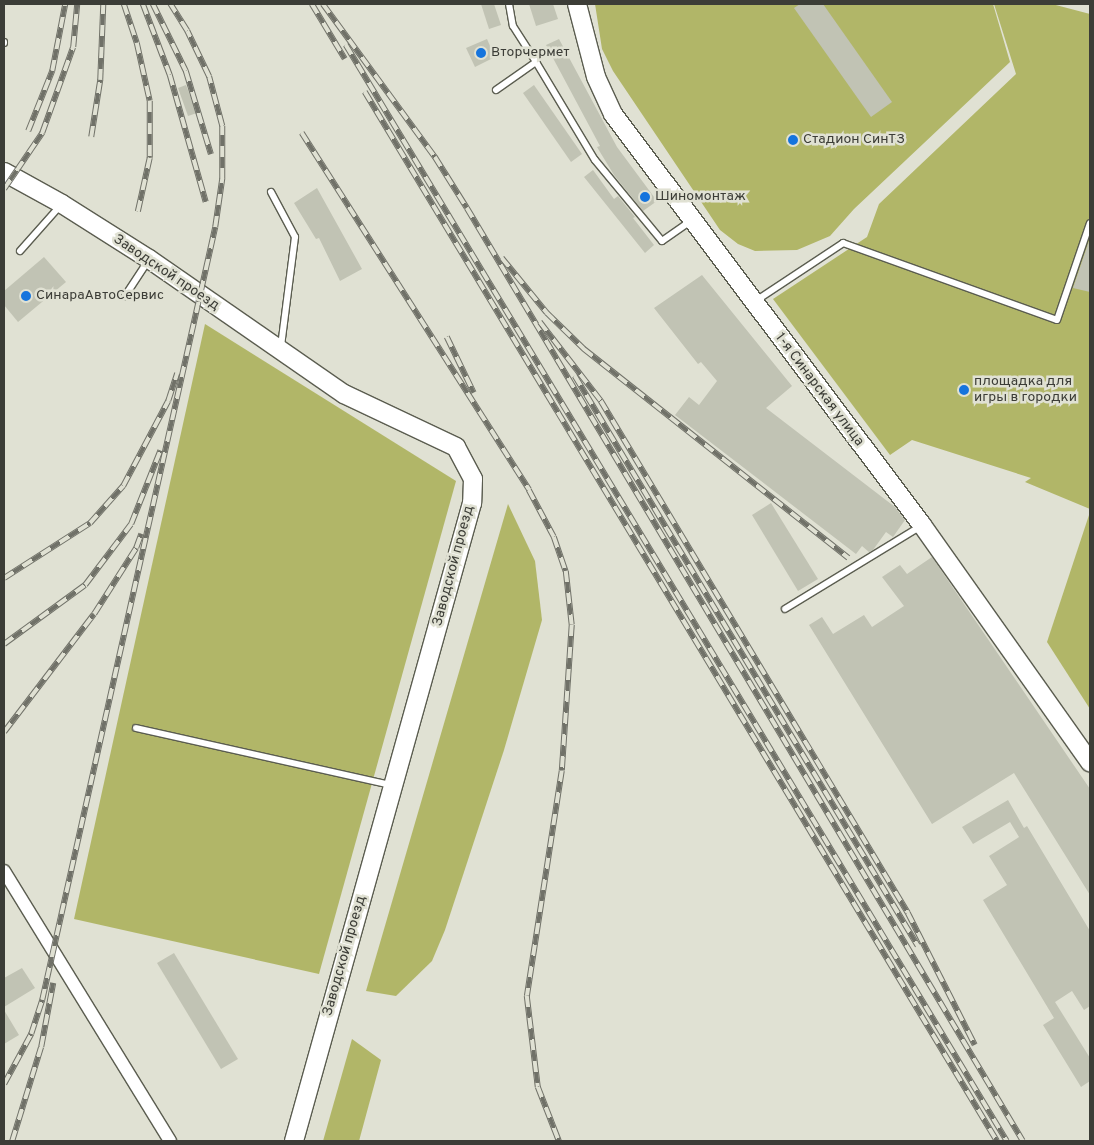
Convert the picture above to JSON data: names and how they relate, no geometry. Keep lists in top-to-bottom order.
{
  "streets": {
    "street": ["Заводской проезд", "1-я Синарская улица"]
  },
  "places": [
    "Вторчермет",
    "Стадион СинТЗ",
    "Шиномонтаж",
    "СинараАвтоСервис",
    "площадка для игры в городки"
  ]
}
